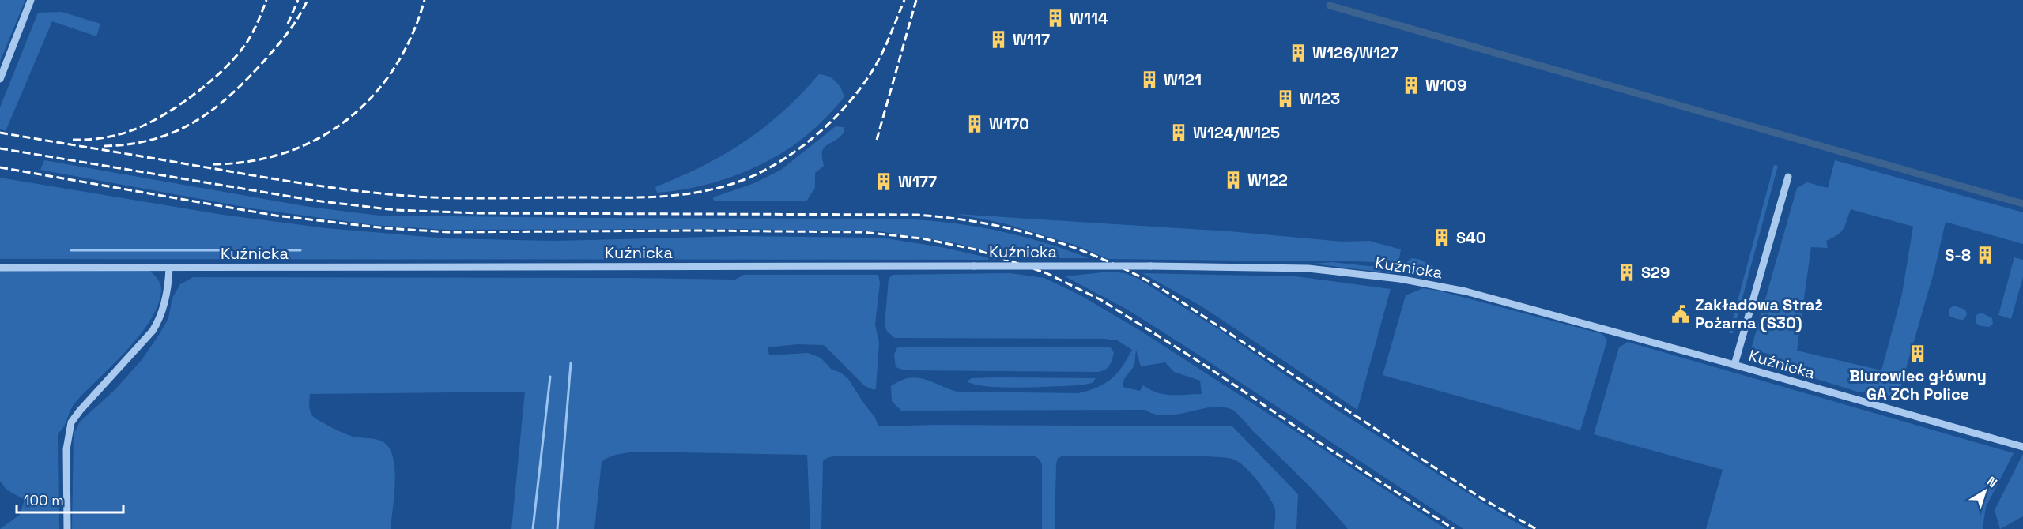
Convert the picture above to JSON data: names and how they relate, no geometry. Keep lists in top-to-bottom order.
{
  "streets": {
    "street": ["Kuźnicka"]
  },
  "places": {
    "building": [
      "W114",
      "W117",
      "W126/W127",
      "W121",
      "W109",
      "W123",
      "W170",
      "W124/W125",
      "W122",
      "W177",
      "S40",
      "S-8",
      "S29",
      "Biurowiec główny GA ZCh Police"
    ],
    "public building": ["Zakładowa Straż Pożarna (S30)"]
  },
  "scale_bar": "100 m",
  "north": "top right"
}
